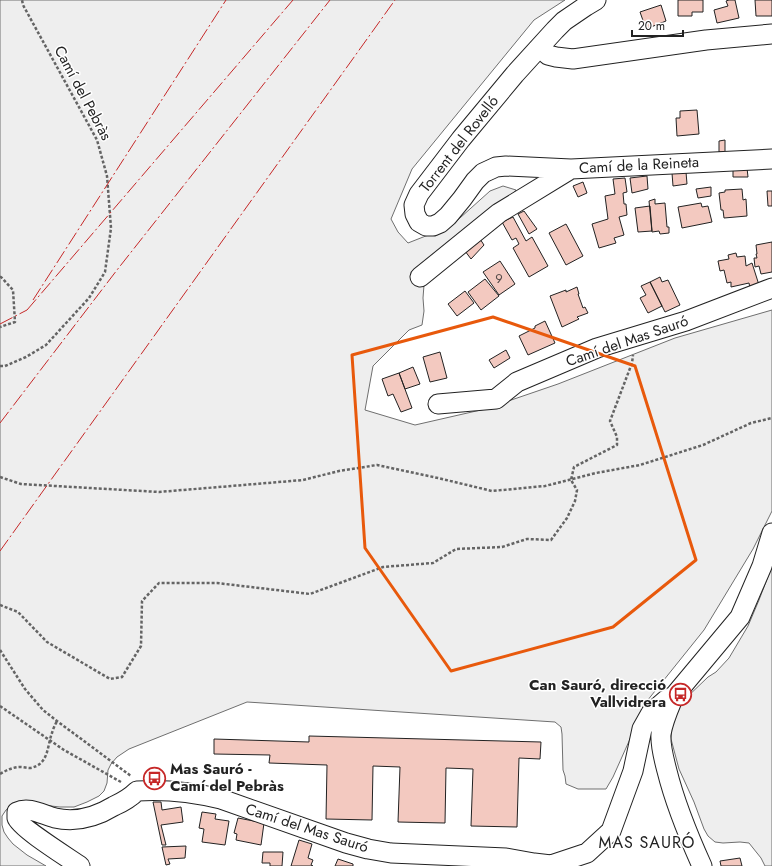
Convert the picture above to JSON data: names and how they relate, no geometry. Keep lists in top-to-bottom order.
{
  "streets": {
    "street": ["Torrent del Rovelló", "Camí de la Reineta", "Camí del Mas Sauró"],
    "path": ["Camí del Pebràs"]
  },
  "crossings": [
    ["Torrent del Rovelló", "Camí de la Reineta"]
  ],
  "districts": ["MAS SAURÓ"],
  "places": {
    "bus stop": ["Can Sauró, direcció Vallvidrera", "Mas Sauró - Camí del Pebràs"]
  },
  "house_numbers": ["9"],
  "scale_bar": "20 m"
}
